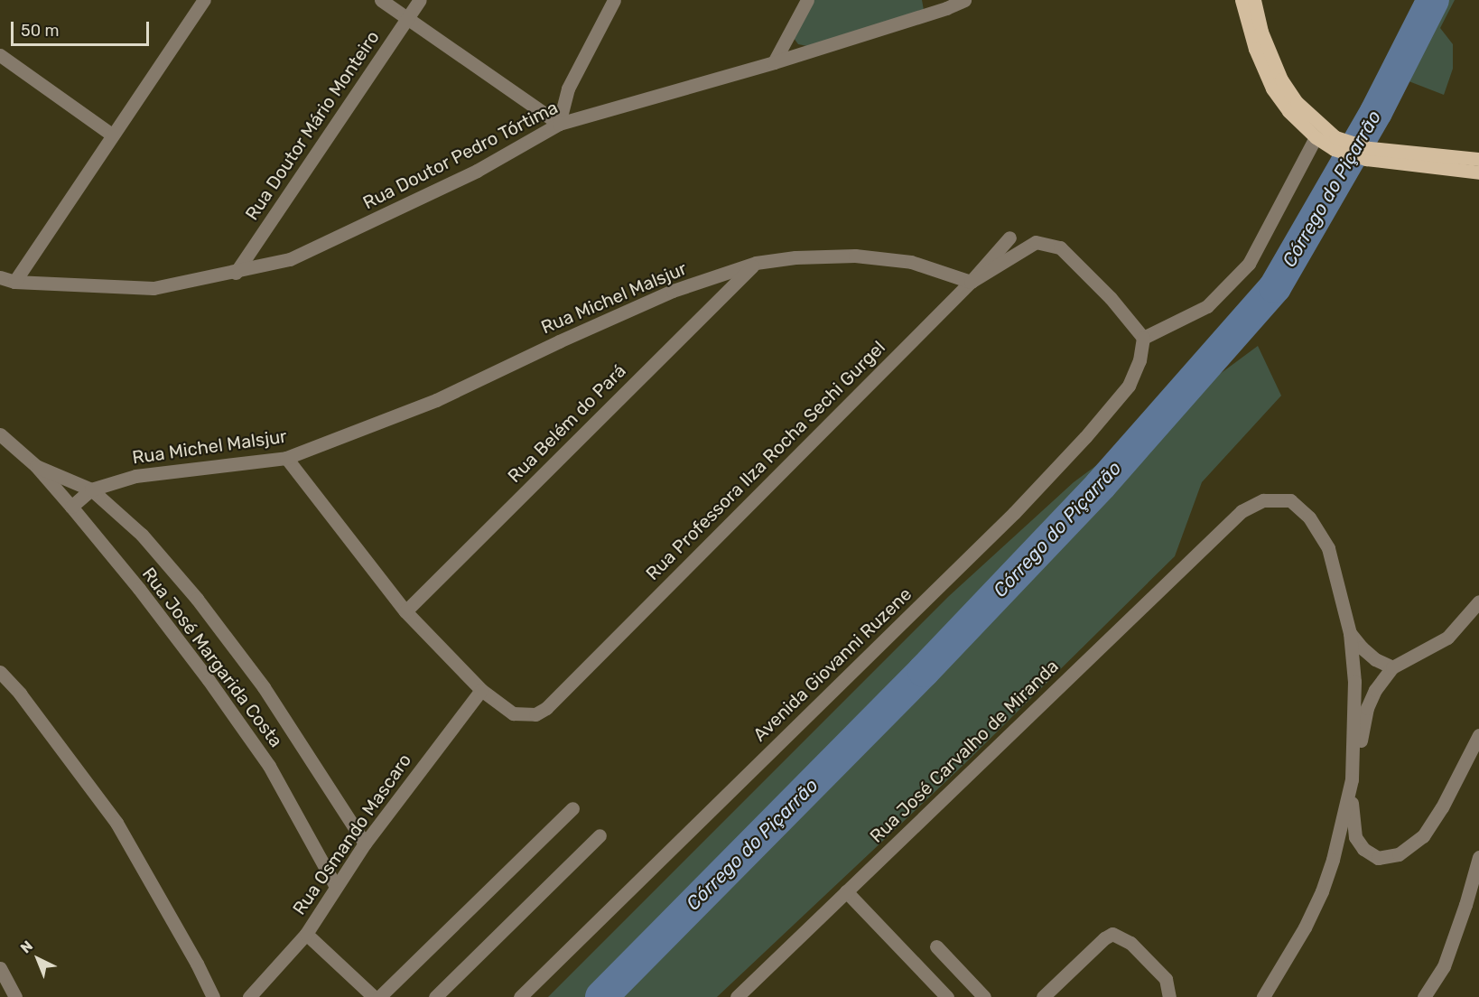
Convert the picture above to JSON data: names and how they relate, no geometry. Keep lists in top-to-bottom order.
{
  "streets": {
    "street": [
      "Rua Doutor Mário Monteiro",
      "Rua Doutor Pedro Tórtima",
      "Rua Michel Malsjur",
      "Rua Belém do Pará",
      "Rua Professora Ilza Rocha Sechi Gurgel",
      "Rua José Margarida Costa",
      "Avenida Giovanni Ruzene",
      "Rua José Carvalho de Miranda",
      "Rua Osmando Mascaro"
    ]
  },
  "crossings": [
    ["Rua Doutor Mário Monteiro", "Rua Doutor Pedro Tórtima"],
    ["Rua Michel Malsjur", "Rua Belém do Pará"],
    ["Rua Michel Malsjur", "Rua Professora Ilza Rocha Sechi Gurgel"],
    ["Rua Michel Malsjur", "Rua José Margarida Costa"],
    ["Rua Professora Ilza Rocha Sechi Gurgel", "Rua Osmando Mascaro"],
    ["Rua José Margarida Costa", "Rua Osmando Mascaro"]
  ],
  "water": ["Córrego do Piçarrão"],
  "scale_bar": "50 m",
  "north": "top left"
}
